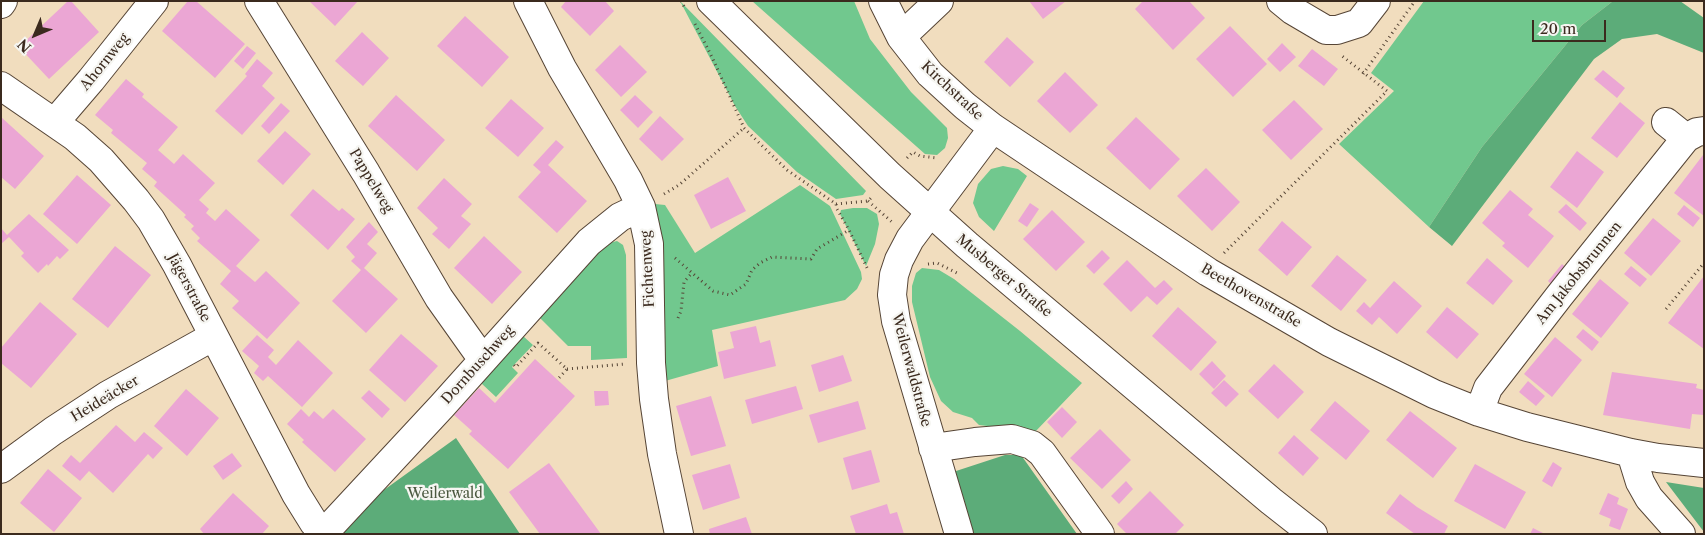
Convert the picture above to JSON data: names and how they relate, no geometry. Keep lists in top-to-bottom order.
{
  "streets": {
    "street": [
      "Ahornweg",
      "Kirchstraße",
      "Pappelweg",
      "Fichtenweg",
      "Am Jakobsbrunnen",
      "Musberger Straße",
      "Jägerstraße",
      "Beethovenstraße",
      "Dornbuschweg",
      "Weilerwaldstraße",
      "Heideäcker"
    ]
  },
  "crossings": [
    ["Ahornweg", "Jägerstraße"],
    ["Kirchstraße", "Beethovenstraße"],
    ["Pappelweg", "Dornbuschweg"],
    ["Fichtenweg", "Dornbuschweg"],
    ["Am Jakobsbrunnen", "Beethovenstraße"],
    ["Musberger Straße", "Weilerwaldstraße"],
    ["Jägerstraße", "Dornbuschweg"],
    ["Jägerstraße", "Heideäcker"]
  ],
  "parks": ["Weilerwald"],
  "scale_bar": "20 m",
  "north": "bottom left"
}
